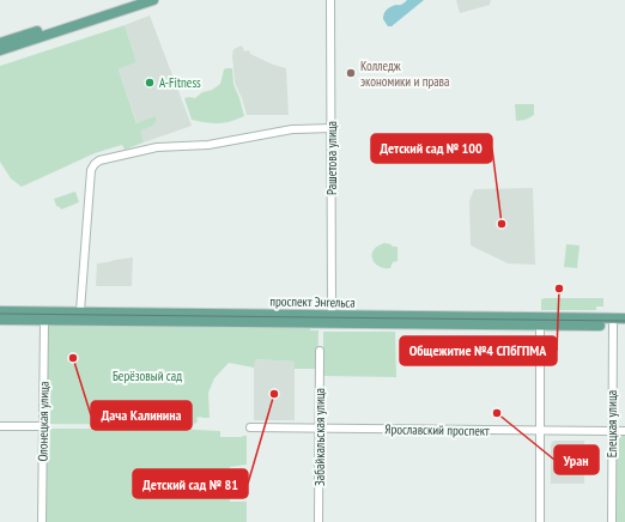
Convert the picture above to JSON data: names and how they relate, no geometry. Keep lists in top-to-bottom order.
{
  "streets": {
    "main road": ["проспект Энгельса"],
    "street": [
      "Рашетова улица",
      "Олонецкая улица",
      "Елецкая улица",
      "Ярославский проспект",
      "Забайкальская улица"
    ]
  },
  "crossings": [
    ["Рашетова улица", "проспект Энгельса"],
    ["проспект Энгельса", "Олонецкая улица"],
    ["проспект Энгельса", "Елецкая улица"],
    ["Елецкая улица", "Ярославский проспект"],
    ["Ярославский проспект", "Забайкальская улица"]
  ],
  "parks": ["Берёзовый сад"],
  "places": [
    "Колледж экономики и права",
    "A-Fitness",
    "Детский сад № 100",
    "Общежитие №4 СПбГПМА",
    "Дача Калинина",
    "Детский сад № 81",
    "Уран"
  ]
}
